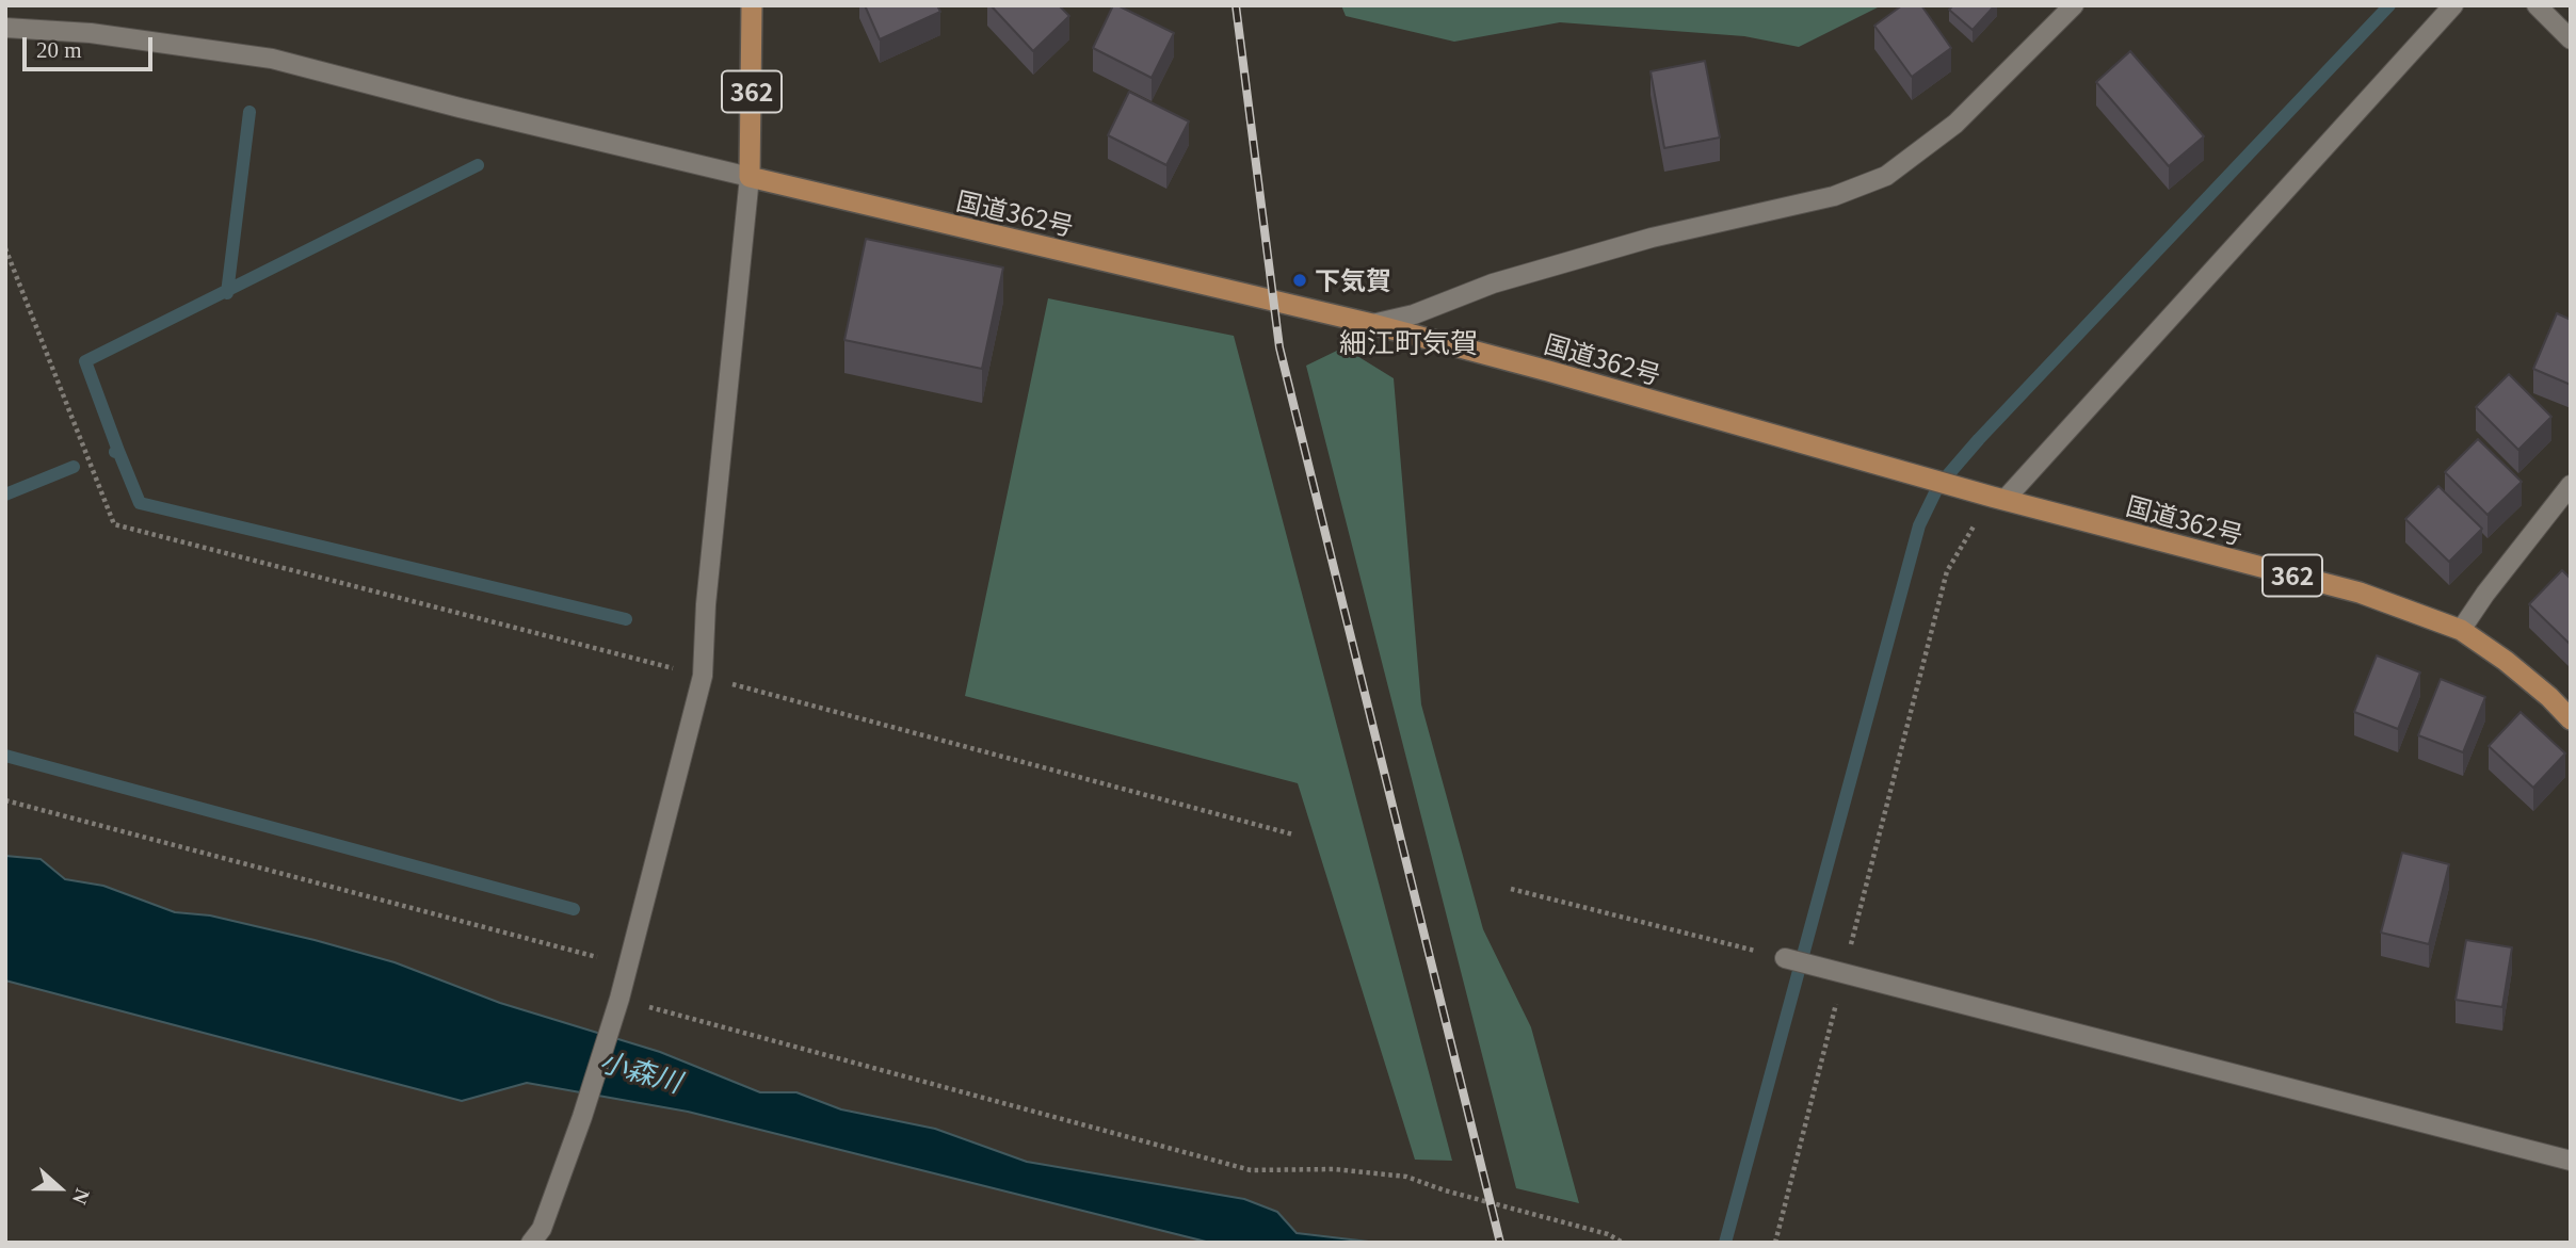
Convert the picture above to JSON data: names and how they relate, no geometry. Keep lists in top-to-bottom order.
{
  "streets": {
    "highway": ["362", "国道362号"]
  },
  "crossings": [
    ["362", "国道362号"]
  ],
  "districts": ["細江町気賀"],
  "water": ["小森川"],
  "places": ["下気賀"],
  "scale_bar": "20 m",
  "north": "right"
}
